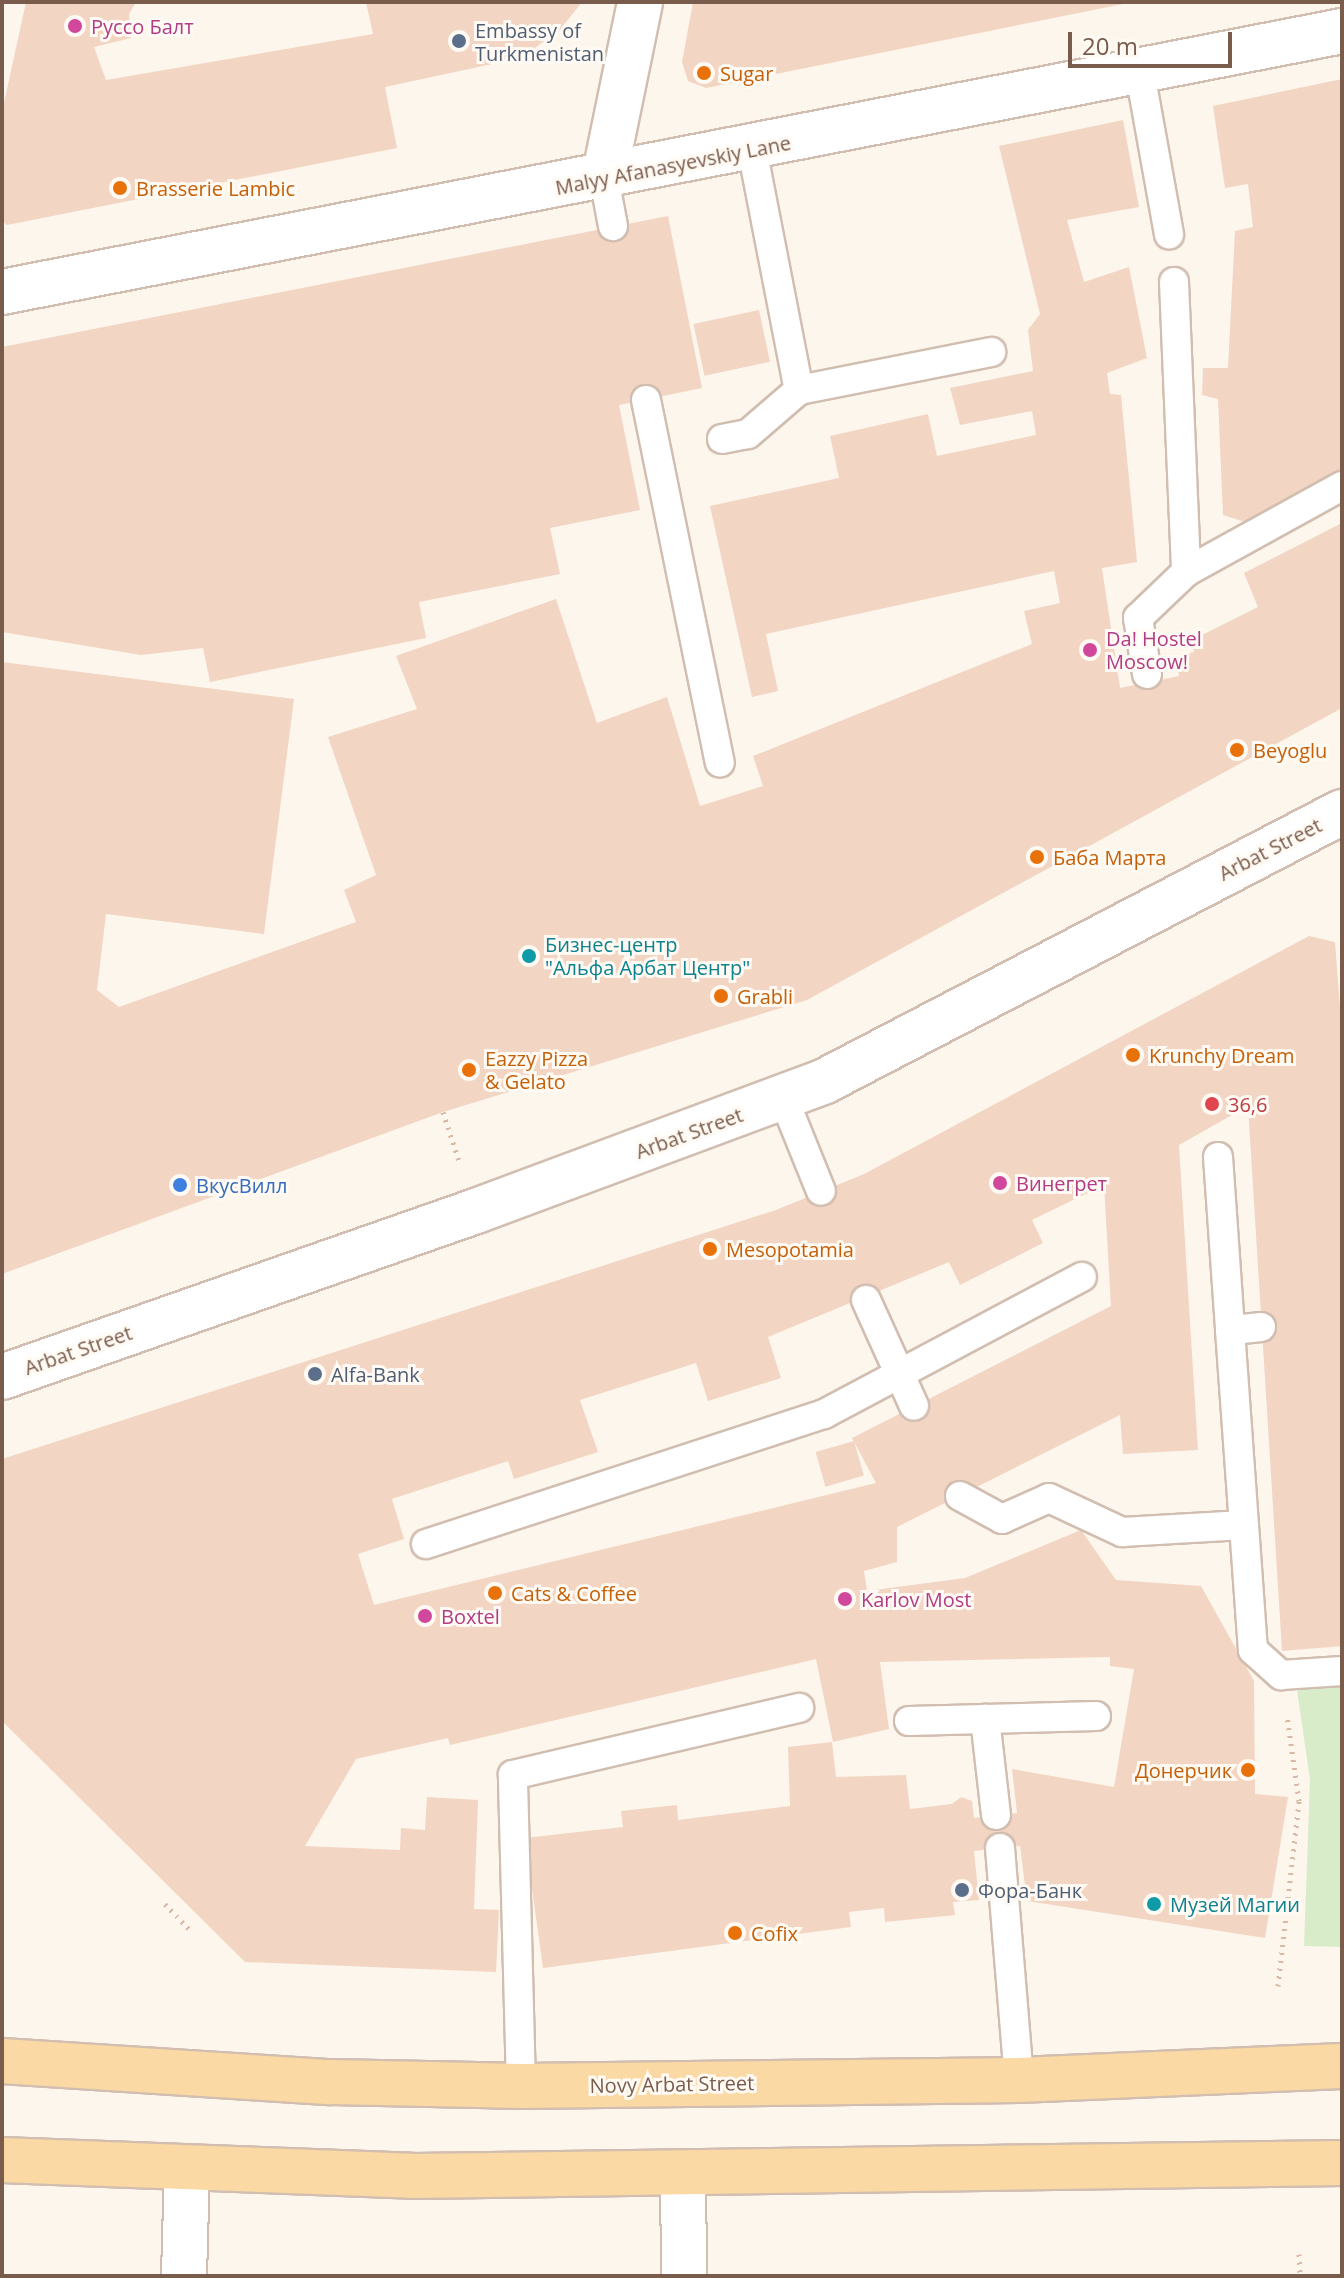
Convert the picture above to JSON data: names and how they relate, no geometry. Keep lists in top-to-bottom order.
{
  "streets": {
    "main road": ["Novy Arbat Street"],
    "street": ["Malyy Afanasyevskiy Lane", "Arbat Street"]
  },
  "places": [
    "Руссо Балт",
    "Embassy of Turkmenistan",
    "Sugar",
    "Brasserie Lambic",
    "Da! Hostel Moscow!",
    "Beyoglu",
    "Баба Марта",
    "Бизнес-центр \"Альфа Арбат Центр\"",
    "Grabli",
    "Krunchy Dream",
    "Eazzy Pizza & Gelato",
    "36,6",
    "Винегрет",
    "ВкусВилл",
    "Mesopotamia",
    "Alfa-Bank",
    "Cats & Coffee",
    "Karlov Most",
    "Boxtel",
    "Донерчик",
    "Фора-Банк",
    "Музей Магии",
    "Cofix"
  ],
  "scale_bar": "20 m"
}
